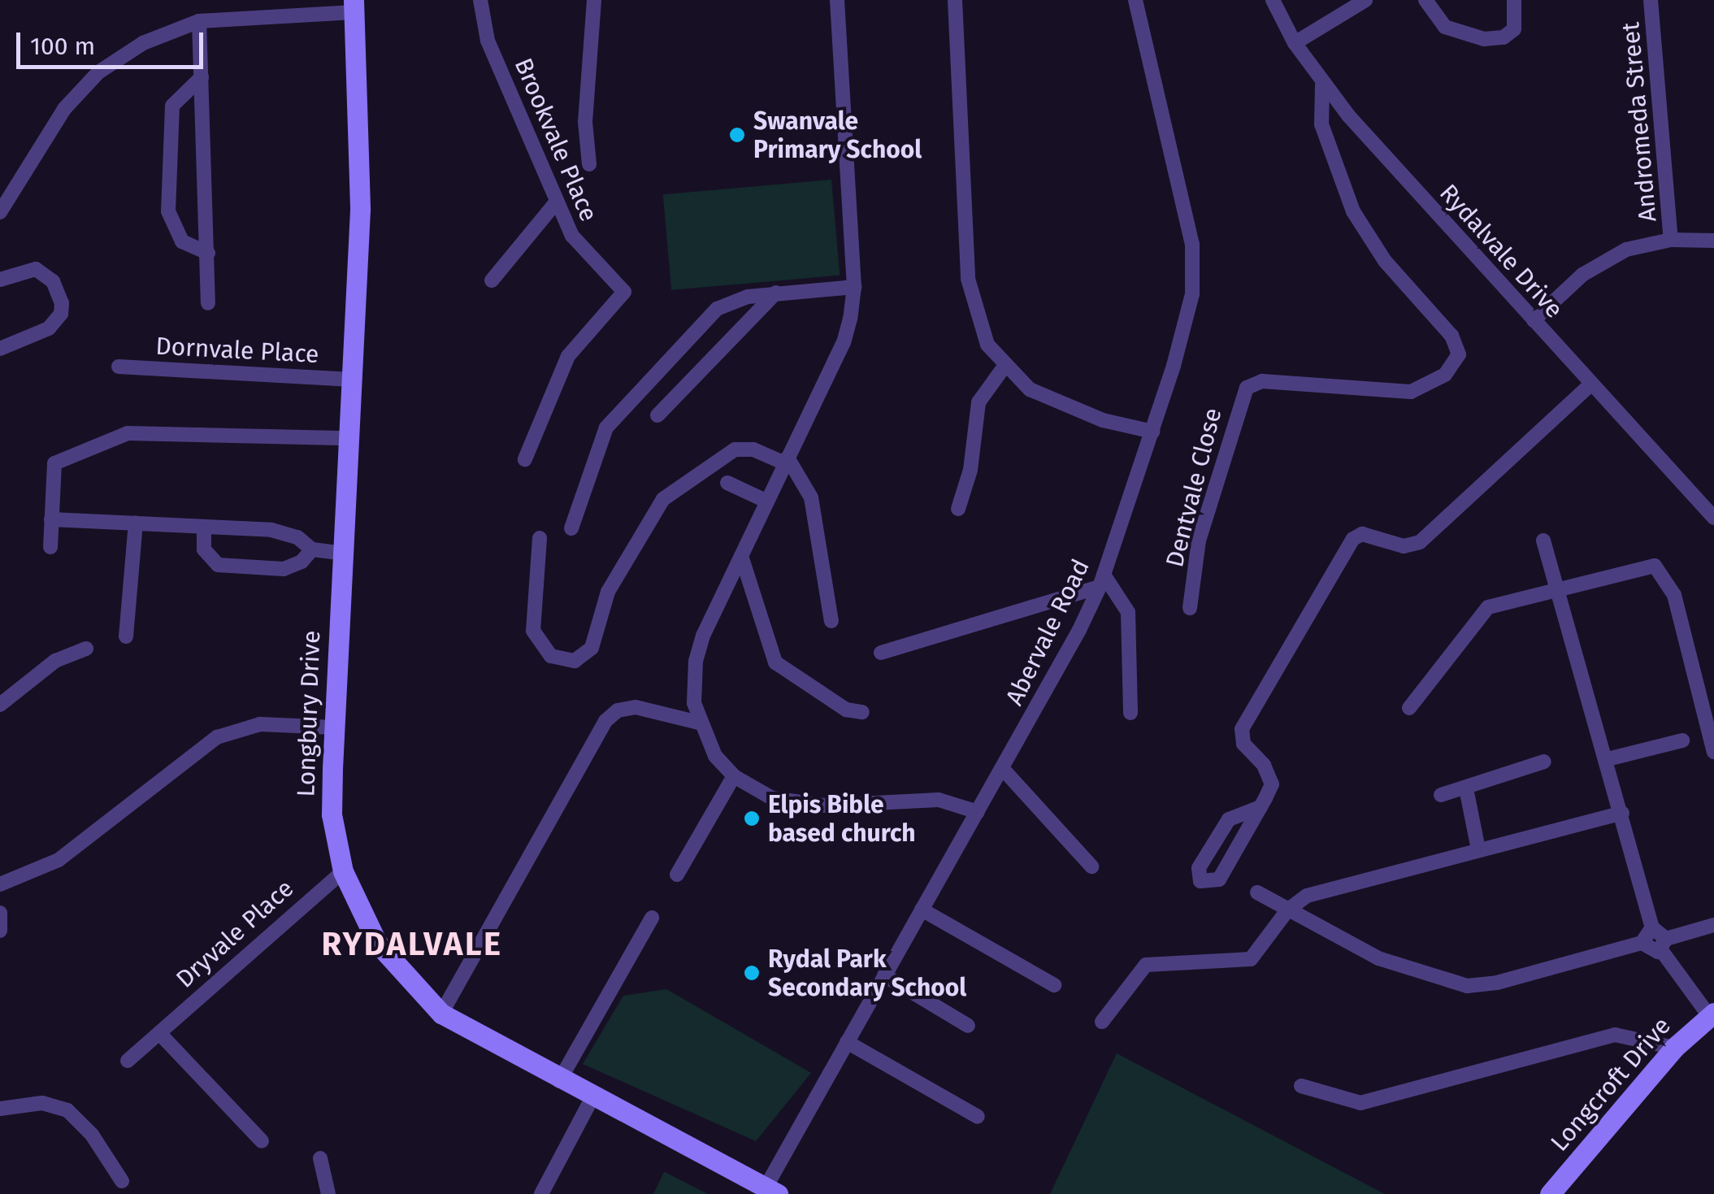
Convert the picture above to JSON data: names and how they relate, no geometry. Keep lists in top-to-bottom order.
{
  "streets": {
    "street": [
      "Andromeda Street",
      "Brookvale Place",
      "Rydalvale Drive",
      "Dornvale Place",
      "Dentvale Close",
      "Abervale Road",
      "Longbury Drive",
      "Dryvale Place",
      "Longcroft Drive"
    ]
  },
  "crossings": [
    ["Rydalvale Drive", "Dentvale Close"],
    ["Dornvale Place", "Longbury Drive"],
    ["Abervale Road", "Longbury Drive"],
    ["Longbury Drive", "Dryvale Place"]
  ],
  "districts": ["RYDALVALE"],
  "places": ["Swanvale Primary School", "Elpis Bible based church", "Rydal Park Secondary School"],
  "scale_bar": "100 m"
}
